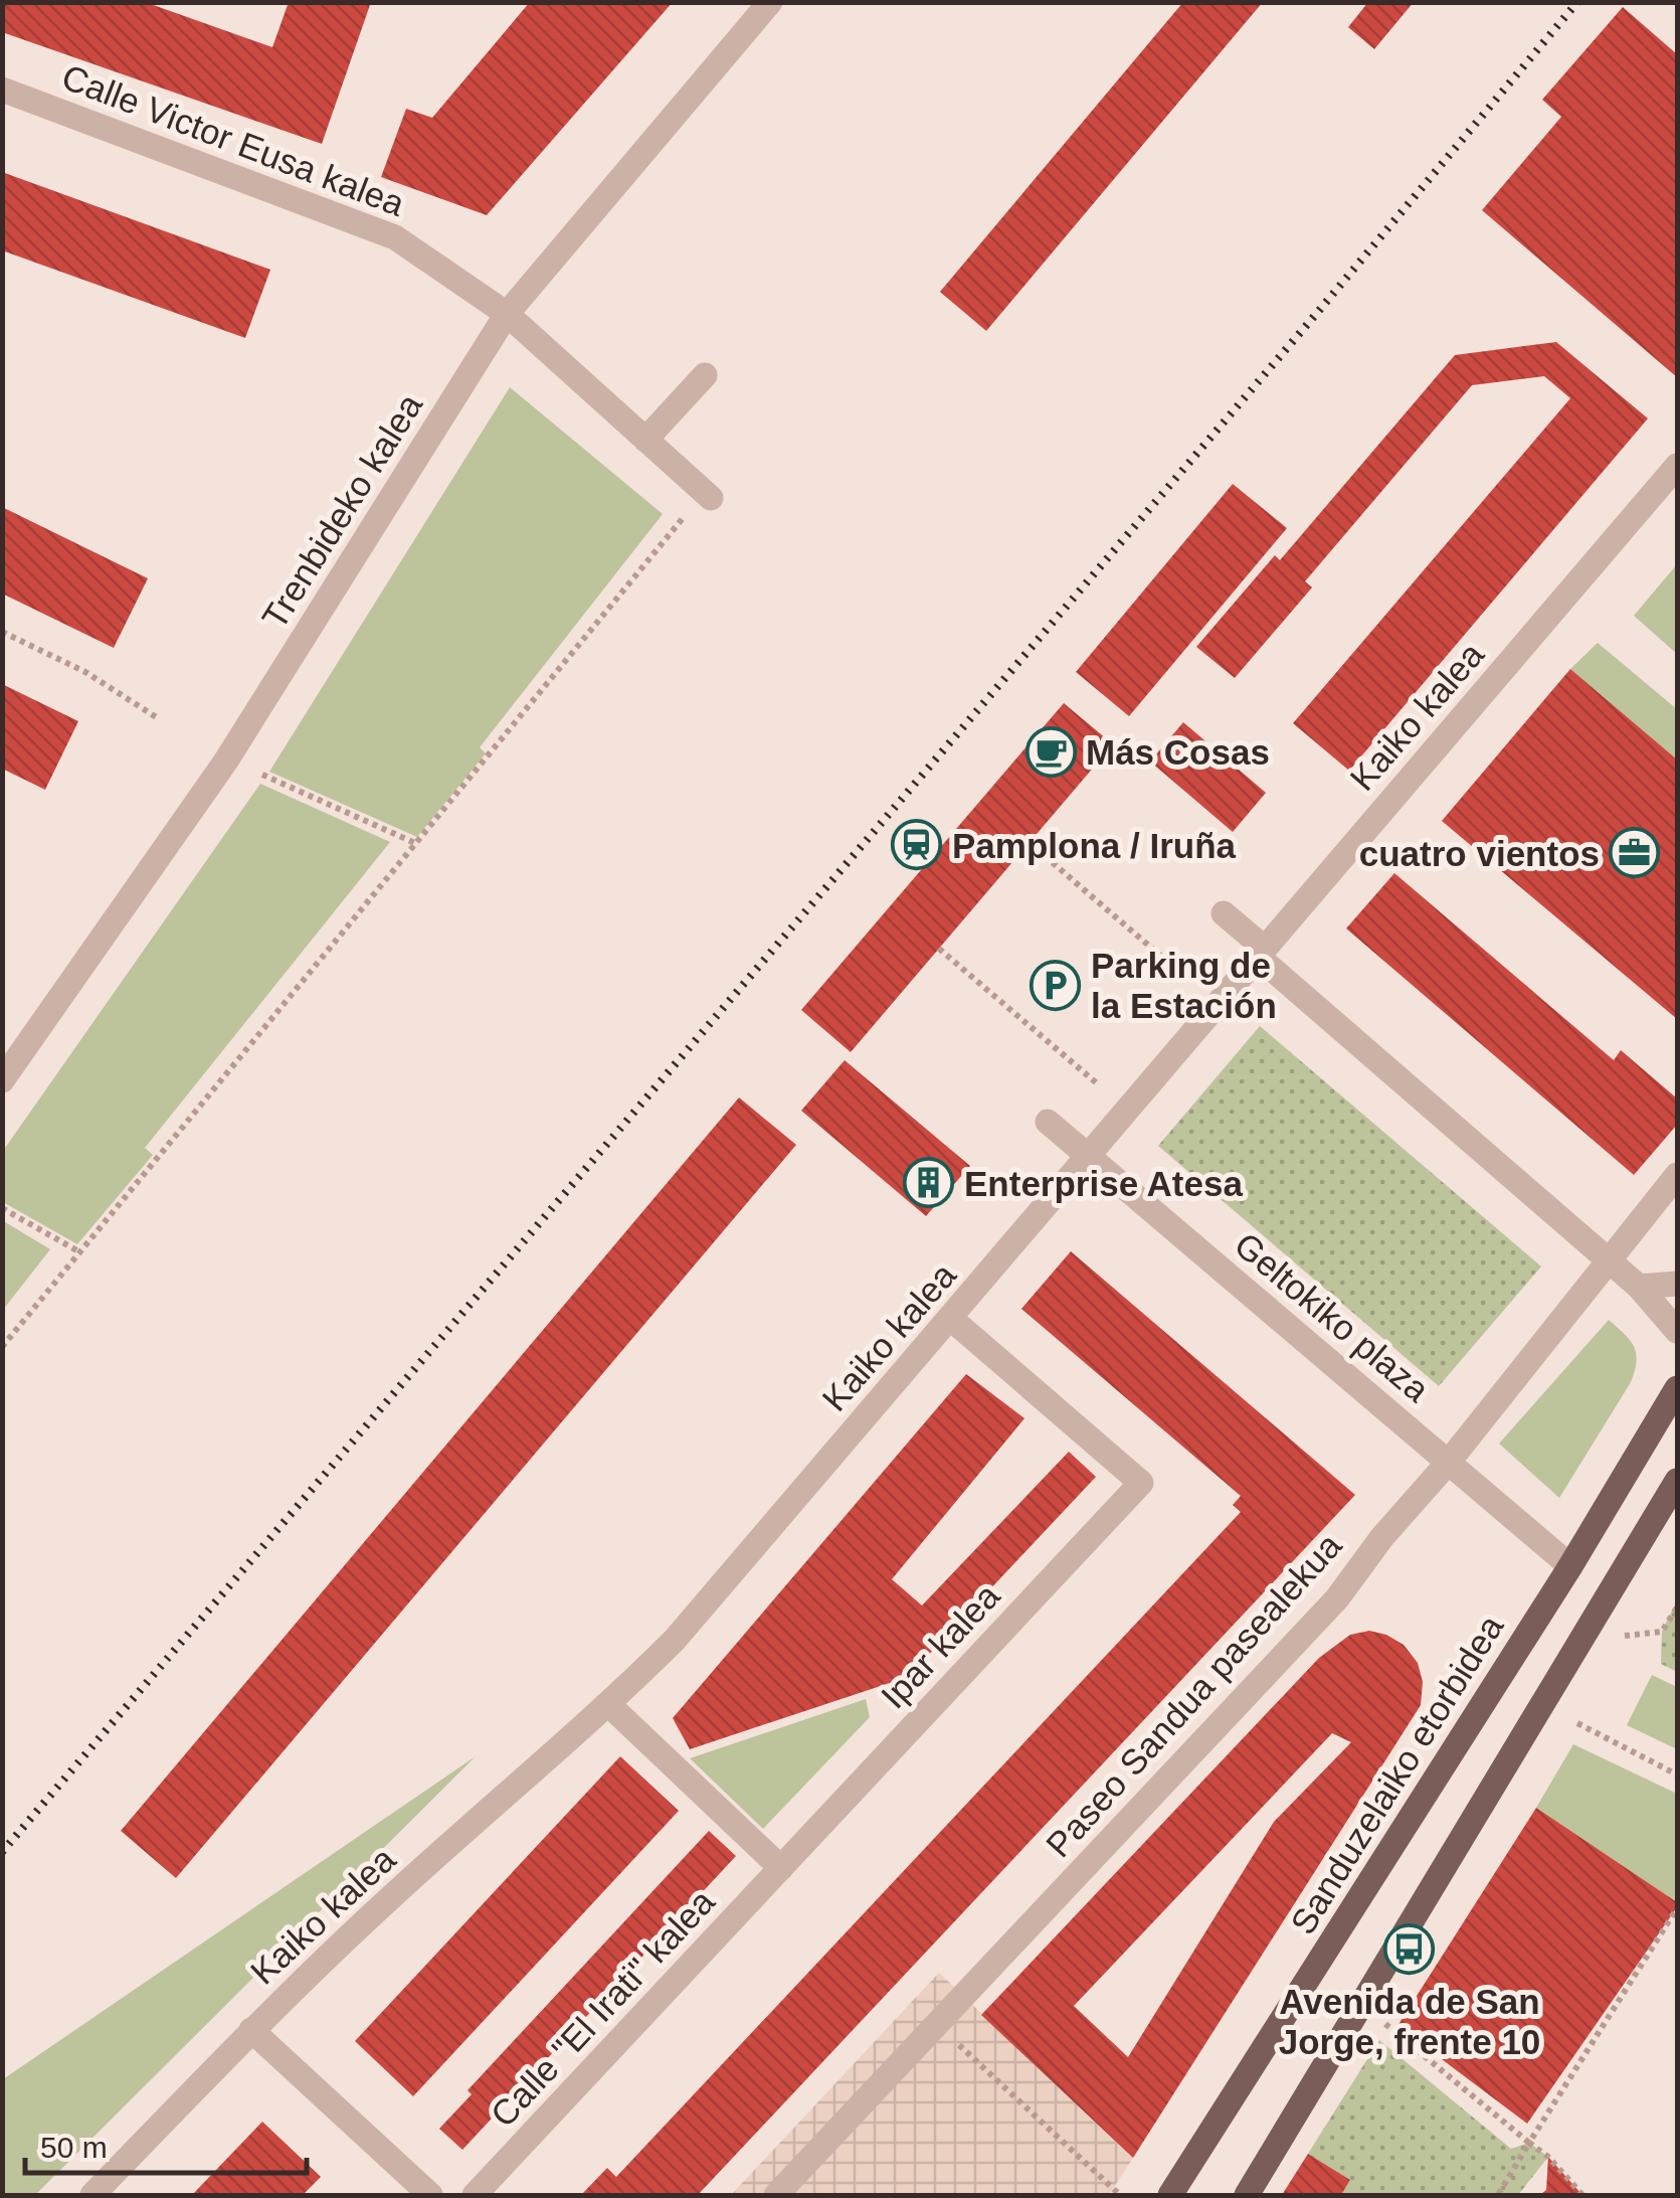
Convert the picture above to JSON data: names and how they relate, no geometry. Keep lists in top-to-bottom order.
{
  "streets": {
    "main road": ["Sanduzelaiko etorbidea"],
    "street": [
      "Calle Victor Eusa kalea",
      "Trenbideko kalea",
      "Kaiko kalea",
      "Geltokiko plaza",
      "Ipar kalea",
      "Paseo Sandua pasealekua",
      "Calle \"El Irati\" kalea"
    ]
  },
  "crossings": [
    ["Calle Victor Eusa kalea", "Trenbideko kalea"],
    ["Kaiko kalea", "Geltokiko plaza"],
    ["Kaiko kalea", "Ipar kalea"],
    ["Geltokiko plaza", "Paseo Sandua pasealekua"],
    ["Geltokiko plaza", "Sanduzelaiko etorbidea"],
    ["Ipar kalea", "Calle \"El Irati\" kalea"]
  ],
  "places": {
    "cafe": ["Más Cosas"],
    "station": ["Pamplona / Iruña"],
    "office": ["cuatro vientos"],
    "parking": ["Parking de la Estación"],
    "building": ["Enterprise Atesa"],
    "bus stop": ["Avenida de San Jorge, frente 10"]
  },
  "scale_bar": "50 m"
}
